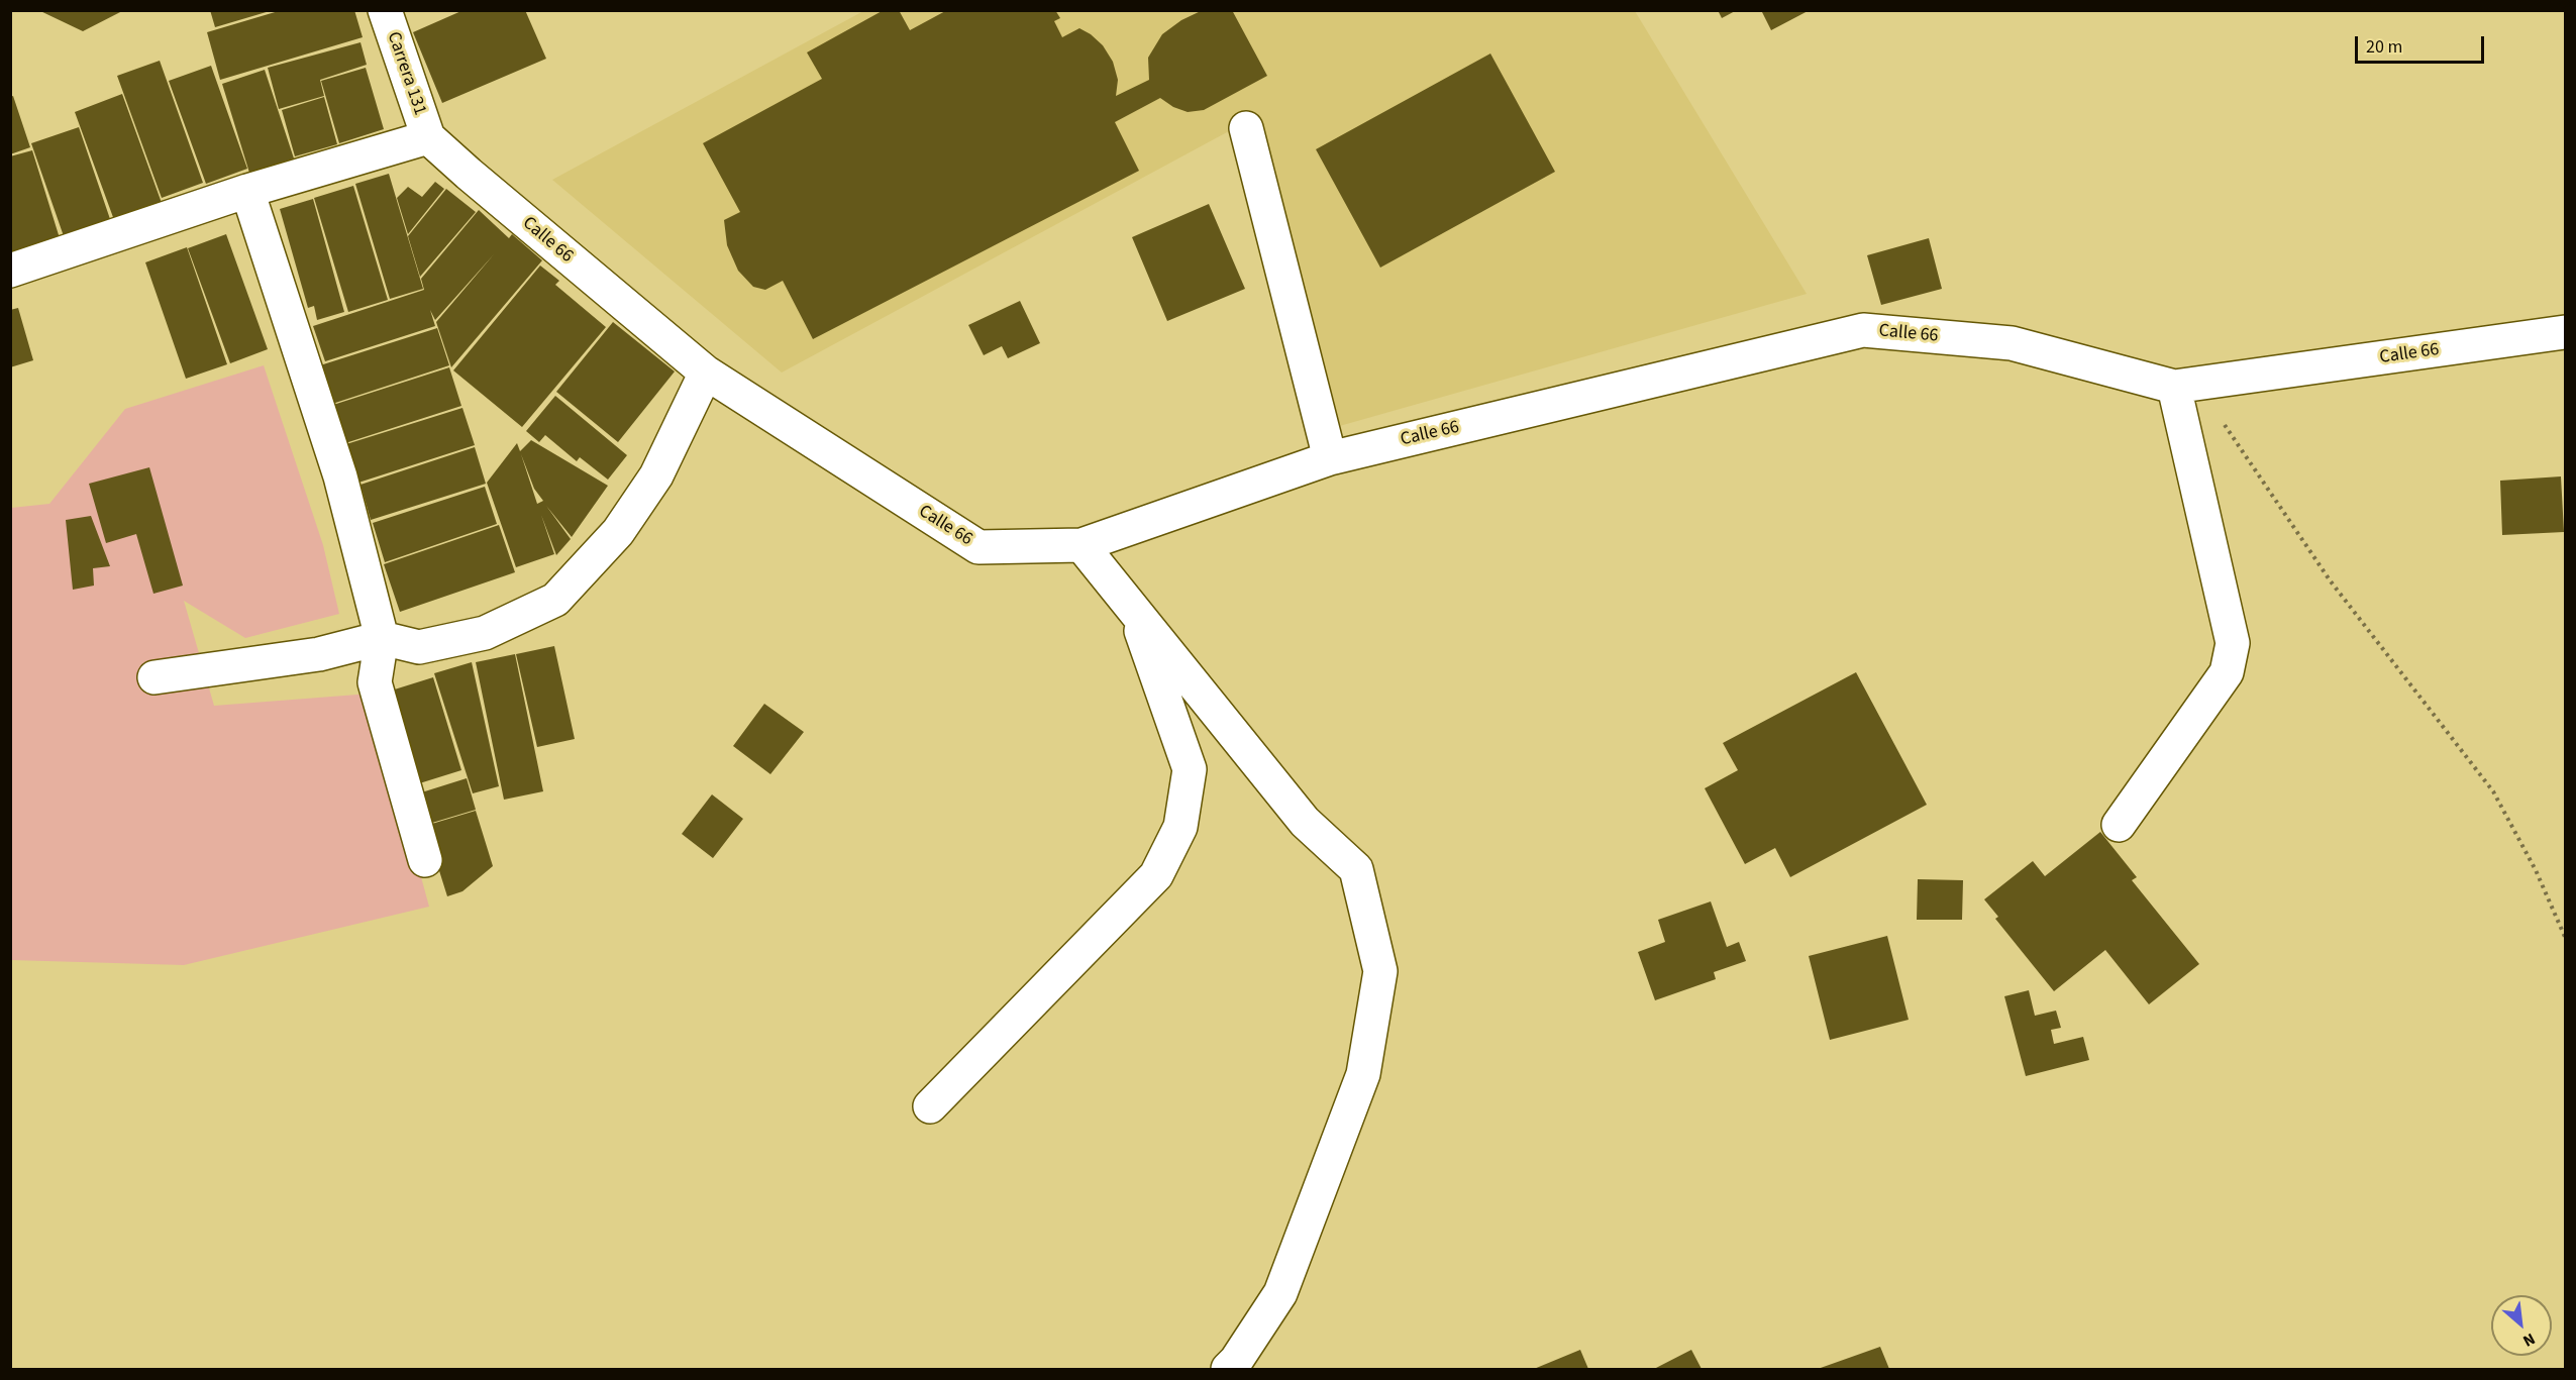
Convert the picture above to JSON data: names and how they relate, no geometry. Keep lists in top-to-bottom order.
{
  "streets": {
    "street": ["Carrera 131", "Calle 66"]
  },
  "crossings": [
    ["Carrera 131", "Calle 66"]
  ],
  "scale_bar": "20 m",
  "north": "bottom right"
}
